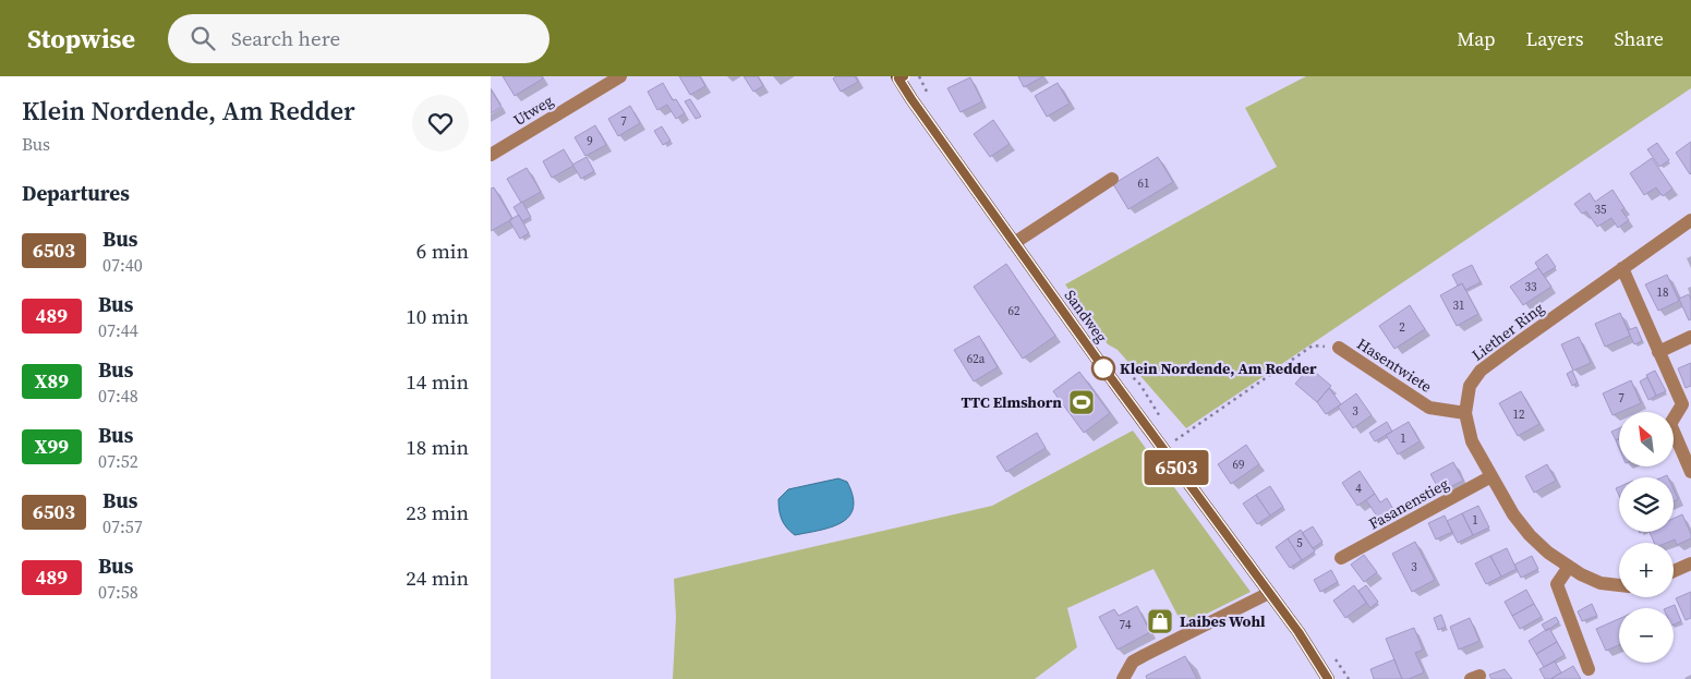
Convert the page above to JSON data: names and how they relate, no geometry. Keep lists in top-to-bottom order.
{
  "streets": {
    "main road": ["Sandweg"],
    "street": [
      "Utweg",
      "Liether Ring",
      "Hasentwiete",
      "Fasanenstieg"
    ]
  },
  "crossings": [
    ["Liether Ring", "Hasentwiete"],
    ["Liether Ring", "Fasanenstieg"]
  ],
  "places": {
    "other": ["Klein Nordende, Am Redder"],
    "sports": ["TTC Elmshorn"],
    "shop": ["Laibes Wohl"]
  },
  "lines": ["bus line 6503"],
  "house_numbers": [
    "7",
    "9",
    "61",
    "35",
    "33",
    "18",
    "31",
    "62",
    "2",
    "62a",
    "7",
    "3",
    "12",
    "1",
    "69",
    "4",
    "1",
    "5",
    "3",
    "74"
  ],
  "north": "top left",
  "page": {
    "header": "Stopwise",
    "search": "Search here",
    "nav": ["Map", "Layers", "Share"],
    "heading": [
      ["Klein Nordende, Am Redder", "Bus"],
      "Departures"
    ],
    "on_map": "6503",
    "list": [
      {
        "mark": "6503",
        "name": "Bus",
        "note": "07:40",
        "value": "6 min"
      },
      {
        "mark": "489",
        "name": "Bus",
        "note": "07:44",
        "value": "10 min"
      },
      {
        "mark": "X89",
        "name": "Bus",
        "note": "07:48",
        "value": "14 min"
      },
      {
        "mark": "X99",
        "name": "Bus",
        "note": "07:52",
        "value": "18 min"
      },
      {
        "mark": "6503",
        "name": "Bus",
        "note": "07:57",
        "value": "23 min"
      },
      {
        "mark": "489",
        "name": "Bus",
        "note": "07:58",
        "value": "24 min"
      }
    ],
    "map_buttons": ["+", "−"]
  }
}
